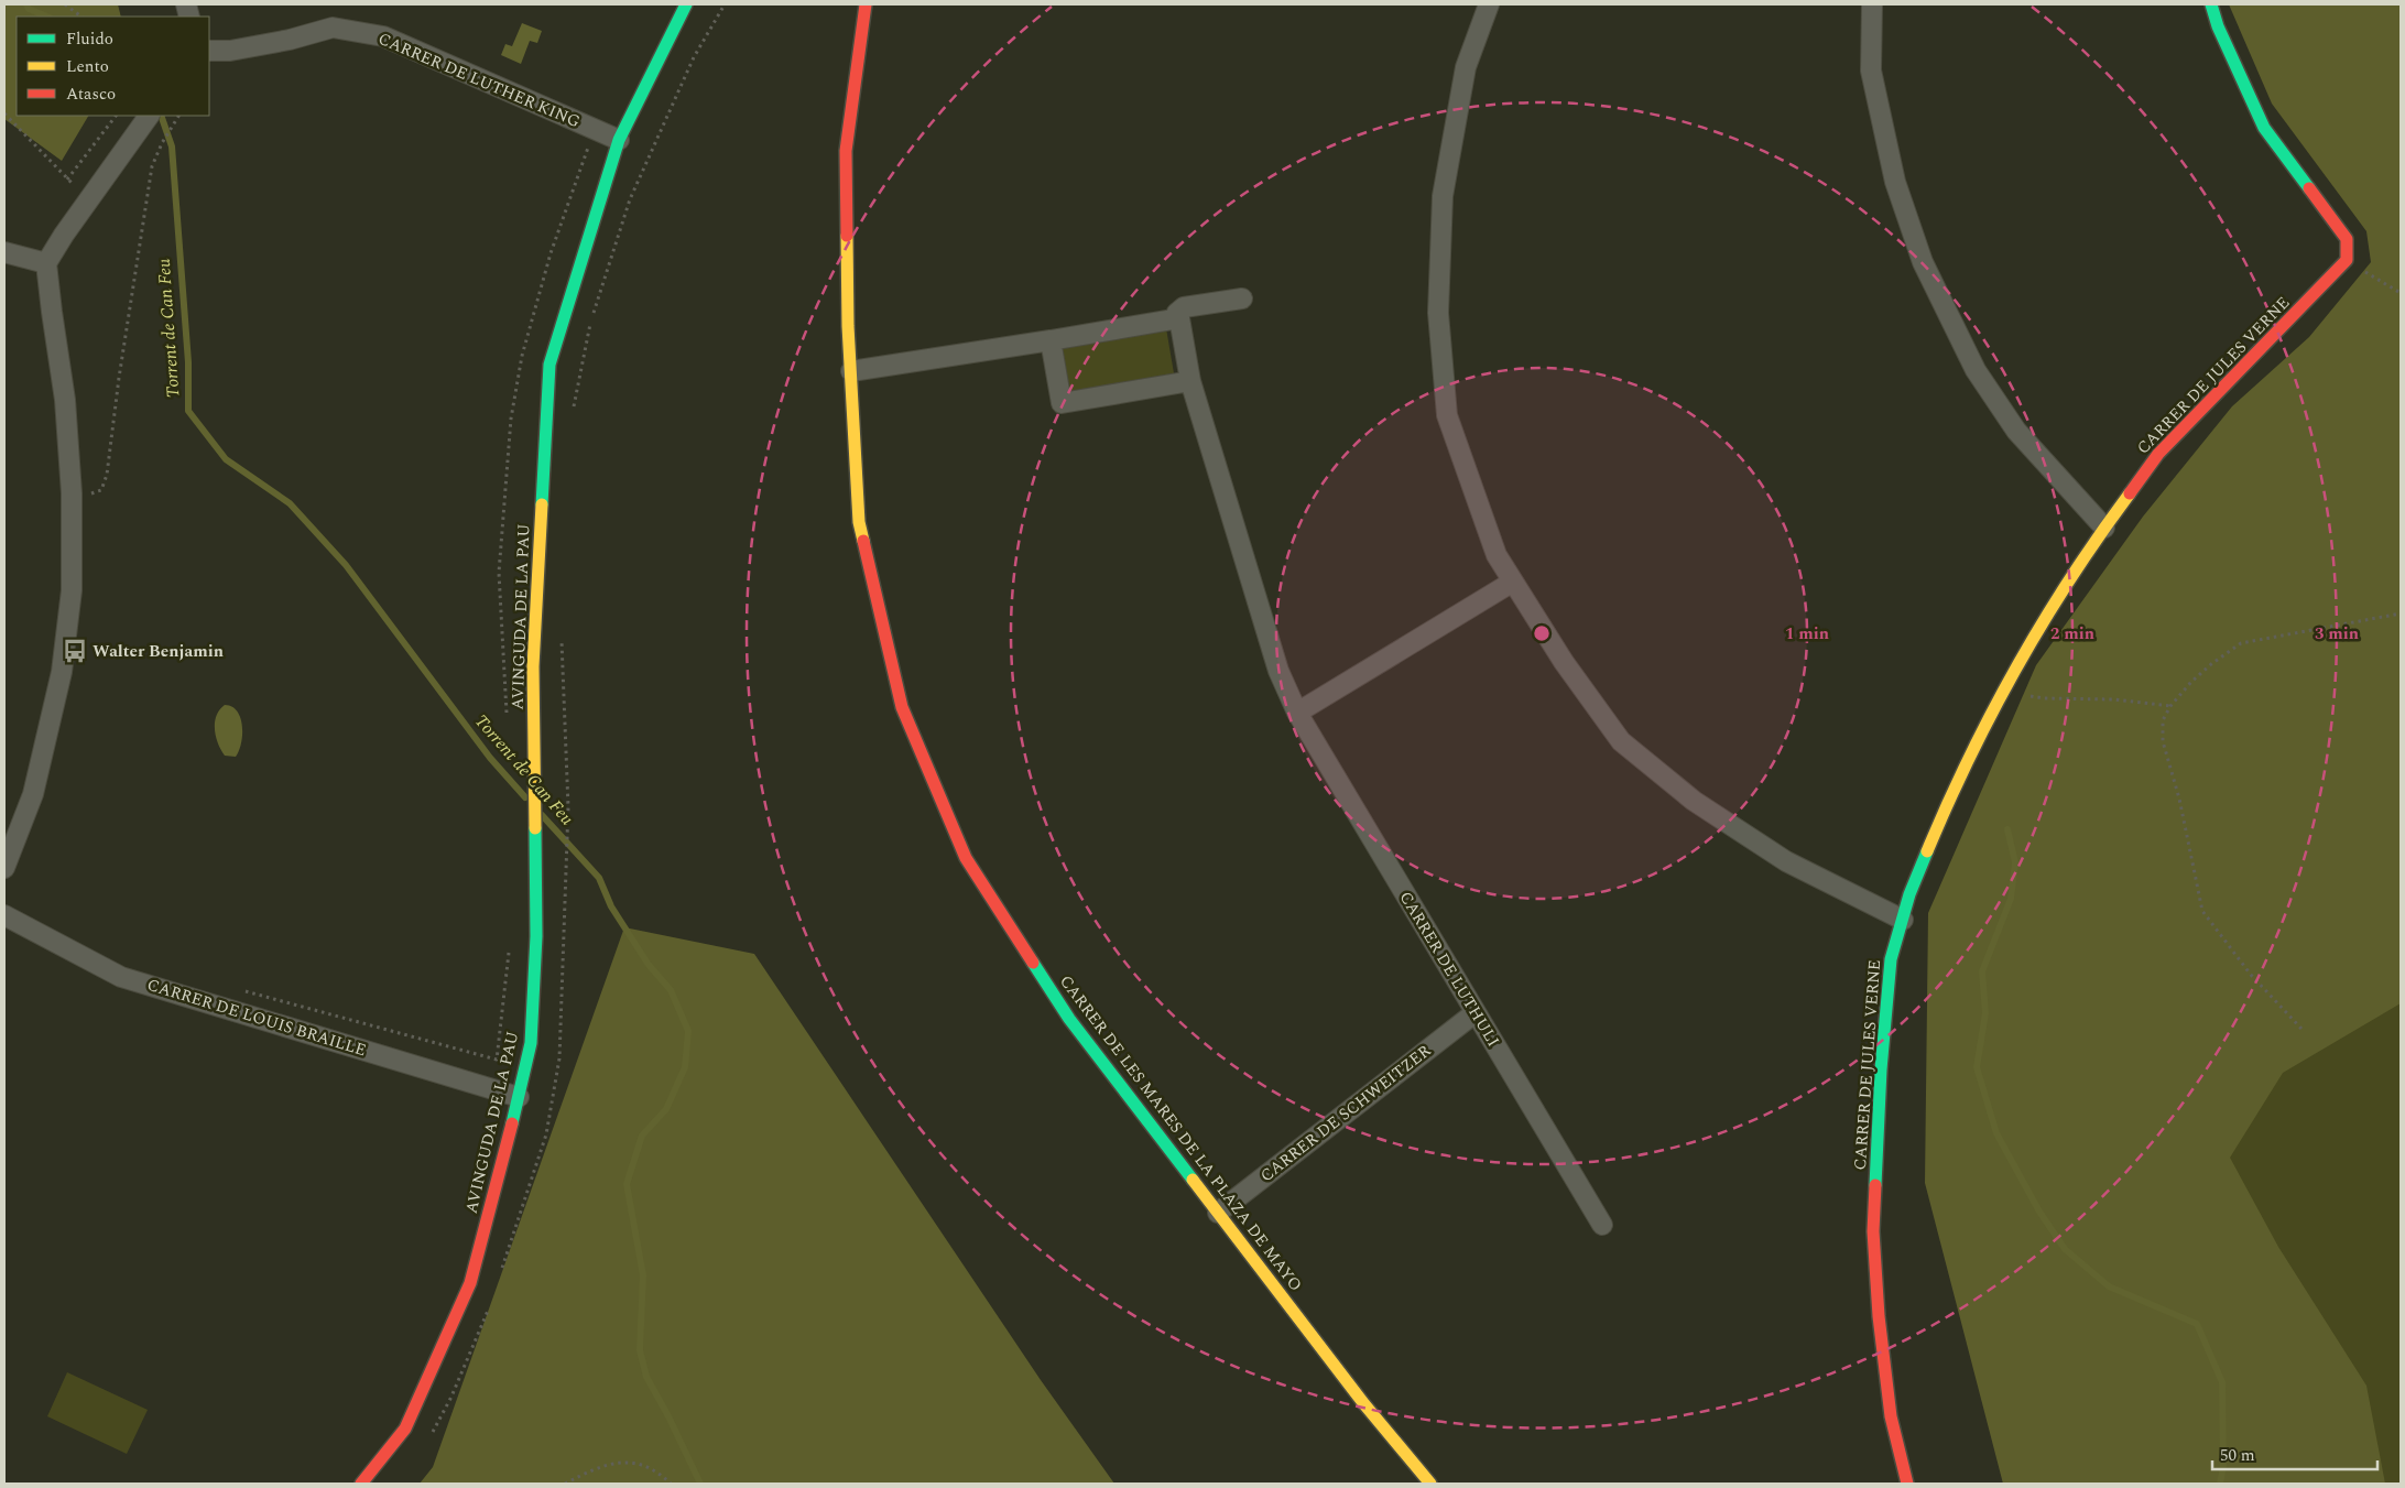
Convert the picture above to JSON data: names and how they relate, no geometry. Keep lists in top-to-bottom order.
{
  "streets": {
    "street": [
      "CARRER DE LUTHER KING",
      "CARRER DE JULES VERNE",
      "AVINGUDA DE LA PAU",
      "CARRER DE LUTHULI",
      "CARRER DE LOUIS BRAILLE",
      "CARRER DE SCHWEITZER",
      "CARRER DE LES MARES DE LA PLAZA DE MAYO"
    ]
  },
  "crossings": [
    ["CARRER DE LUTHER KING", "AVINGUDA DE LA PAU"],
    ["AVINGUDA DE LA PAU", "CARRER DE LOUIS BRAILLE"],
    ["CARRER DE LUTHULI", "CARRER DE SCHWEITZER"],
    ["CARRER DE SCHWEITZER", "CARRER DE LES MARES DE LA PLAZA DE MAYO"]
  ],
  "water": ["Torrent de Can Feu"],
  "places": {
    "bus stop": ["Walter Benjamin"]
  },
  "legend": ["Fluido", "Lento", "Atasco"],
  "scale_bar": "50 m",
  "rings": ["1 min", "2 min", "3 min"]
}
